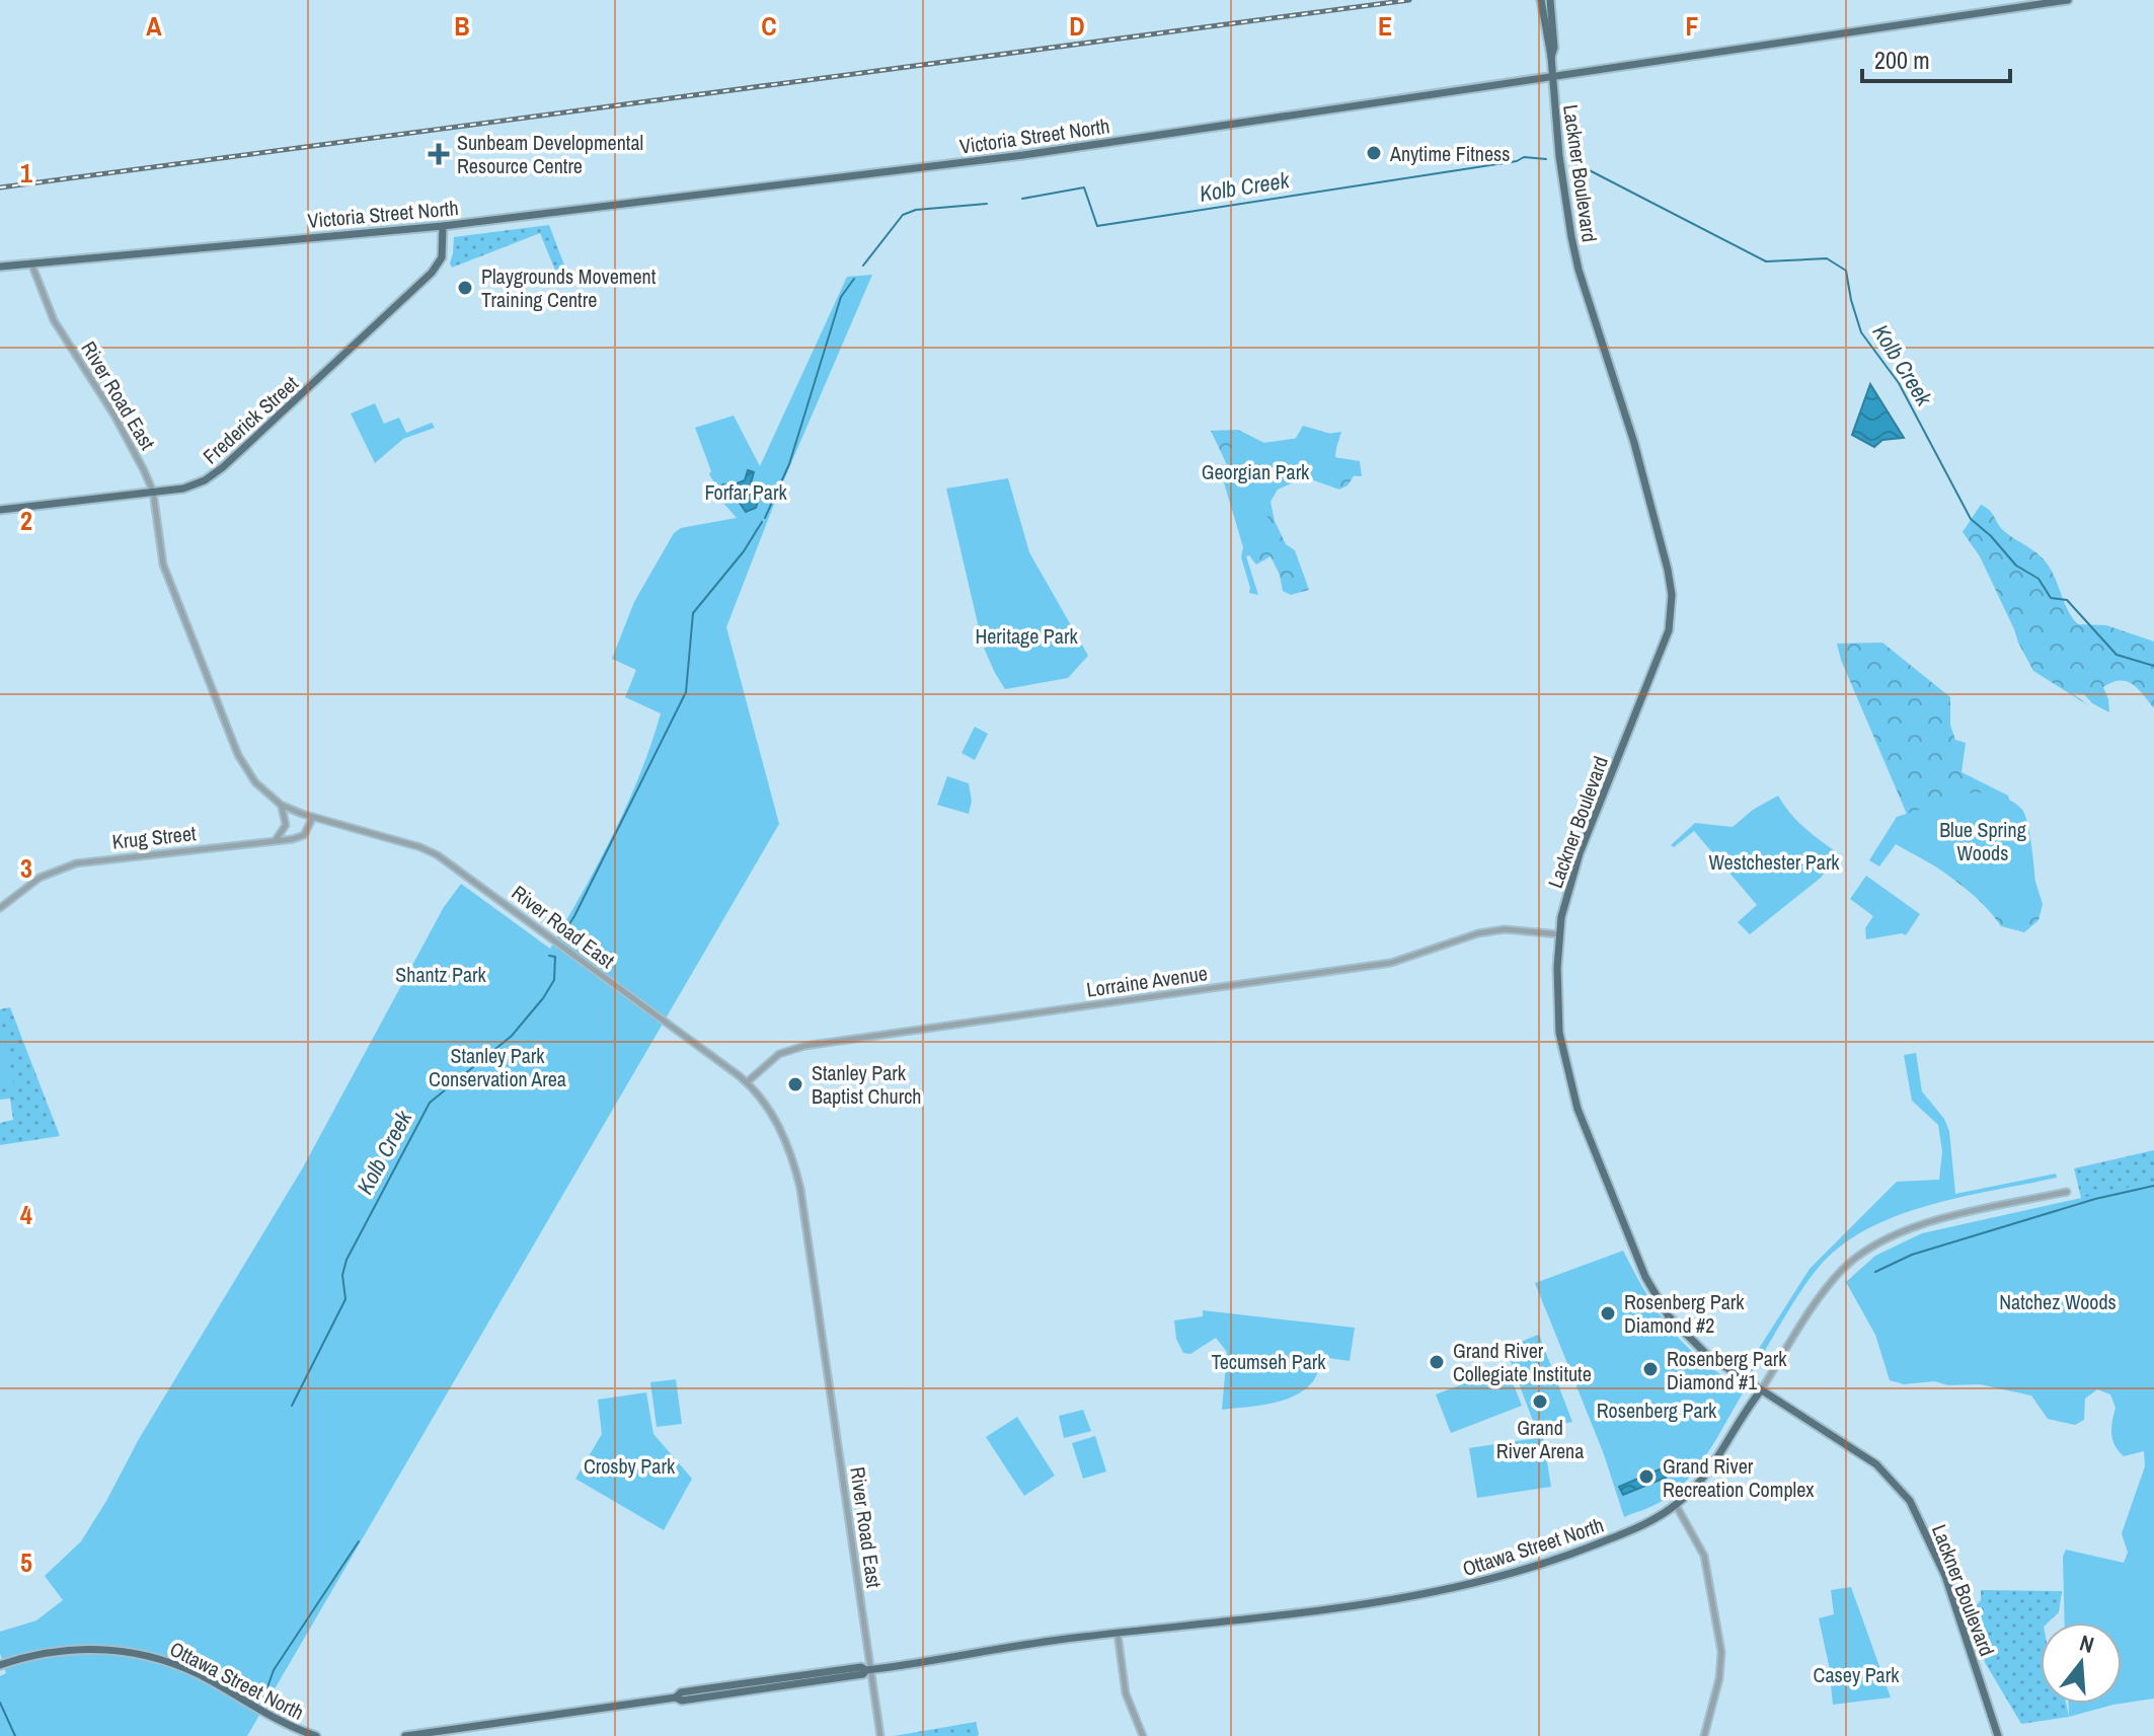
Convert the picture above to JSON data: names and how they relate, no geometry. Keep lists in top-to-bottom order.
{
  "streets": {
    "main road": [
      "Victoria Street North",
      "Lackner Boulevard",
      "Frederick Street",
      "Ottawa Street North"
    ],
    "street": ["River Road East", "Krug Street", "Lorraine Avenue"]
  },
  "crossings": [
    ["Victoria Street North", "Lackner Boulevard"],
    ["Victoria Street North", "River Road East"],
    ["Victoria Street North", "Frederick Street"],
    ["Lackner Boulevard", "Lorraine Avenue"],
    ["Lackner Boulevard", "Ottawa Street North"],
    ["River Road East", "Frederick Street"],
    ["River Road East", "Krug Street"],
    ["River Road East", "Lorraine Avenue"],
    ["River Road East", "Ottawa Street North"]
  ],
  "water": ["Kolb Creek"],
  "parks": [
    "Georgian Park",
    "Forfar Park",
    "Heritage Park",
    "Blue Spring Woods",
    "Westchester Park",
    "Shantz Park",
    "Stanley Park Conservation Area",
    "Natchez Woods",
    "Tecumseh Park",
    "Rosenberg Park",
    "Crosby Park",
    "Casey Park"
  ],
  "places": {
    "other": [
      "Anytime Fitness",
      "Playgrounds Movement Training Centre",
      "Stanley Park Baptist Church",
      "Rosenberg Park Diamond #2",
      "Grand River Collegiate Institute",
      "Rosenberg Park Diamond #1",
      "Grand River Arena",
      "Grand River Recreation Complex"
    ],
    "health": ["Sunbeam Developmental Resource Centre"]
  },
  "scale_bar": "200 m",
  "north": "top",
  "grid": {
    "columns": [
      "A",
      "B",
      "C",
      "D",
      "E",
      "F"
    ],
    "rows": [
      "1",
      "2",
      "3",
      "4",
      "5"
    ]
  }
}
